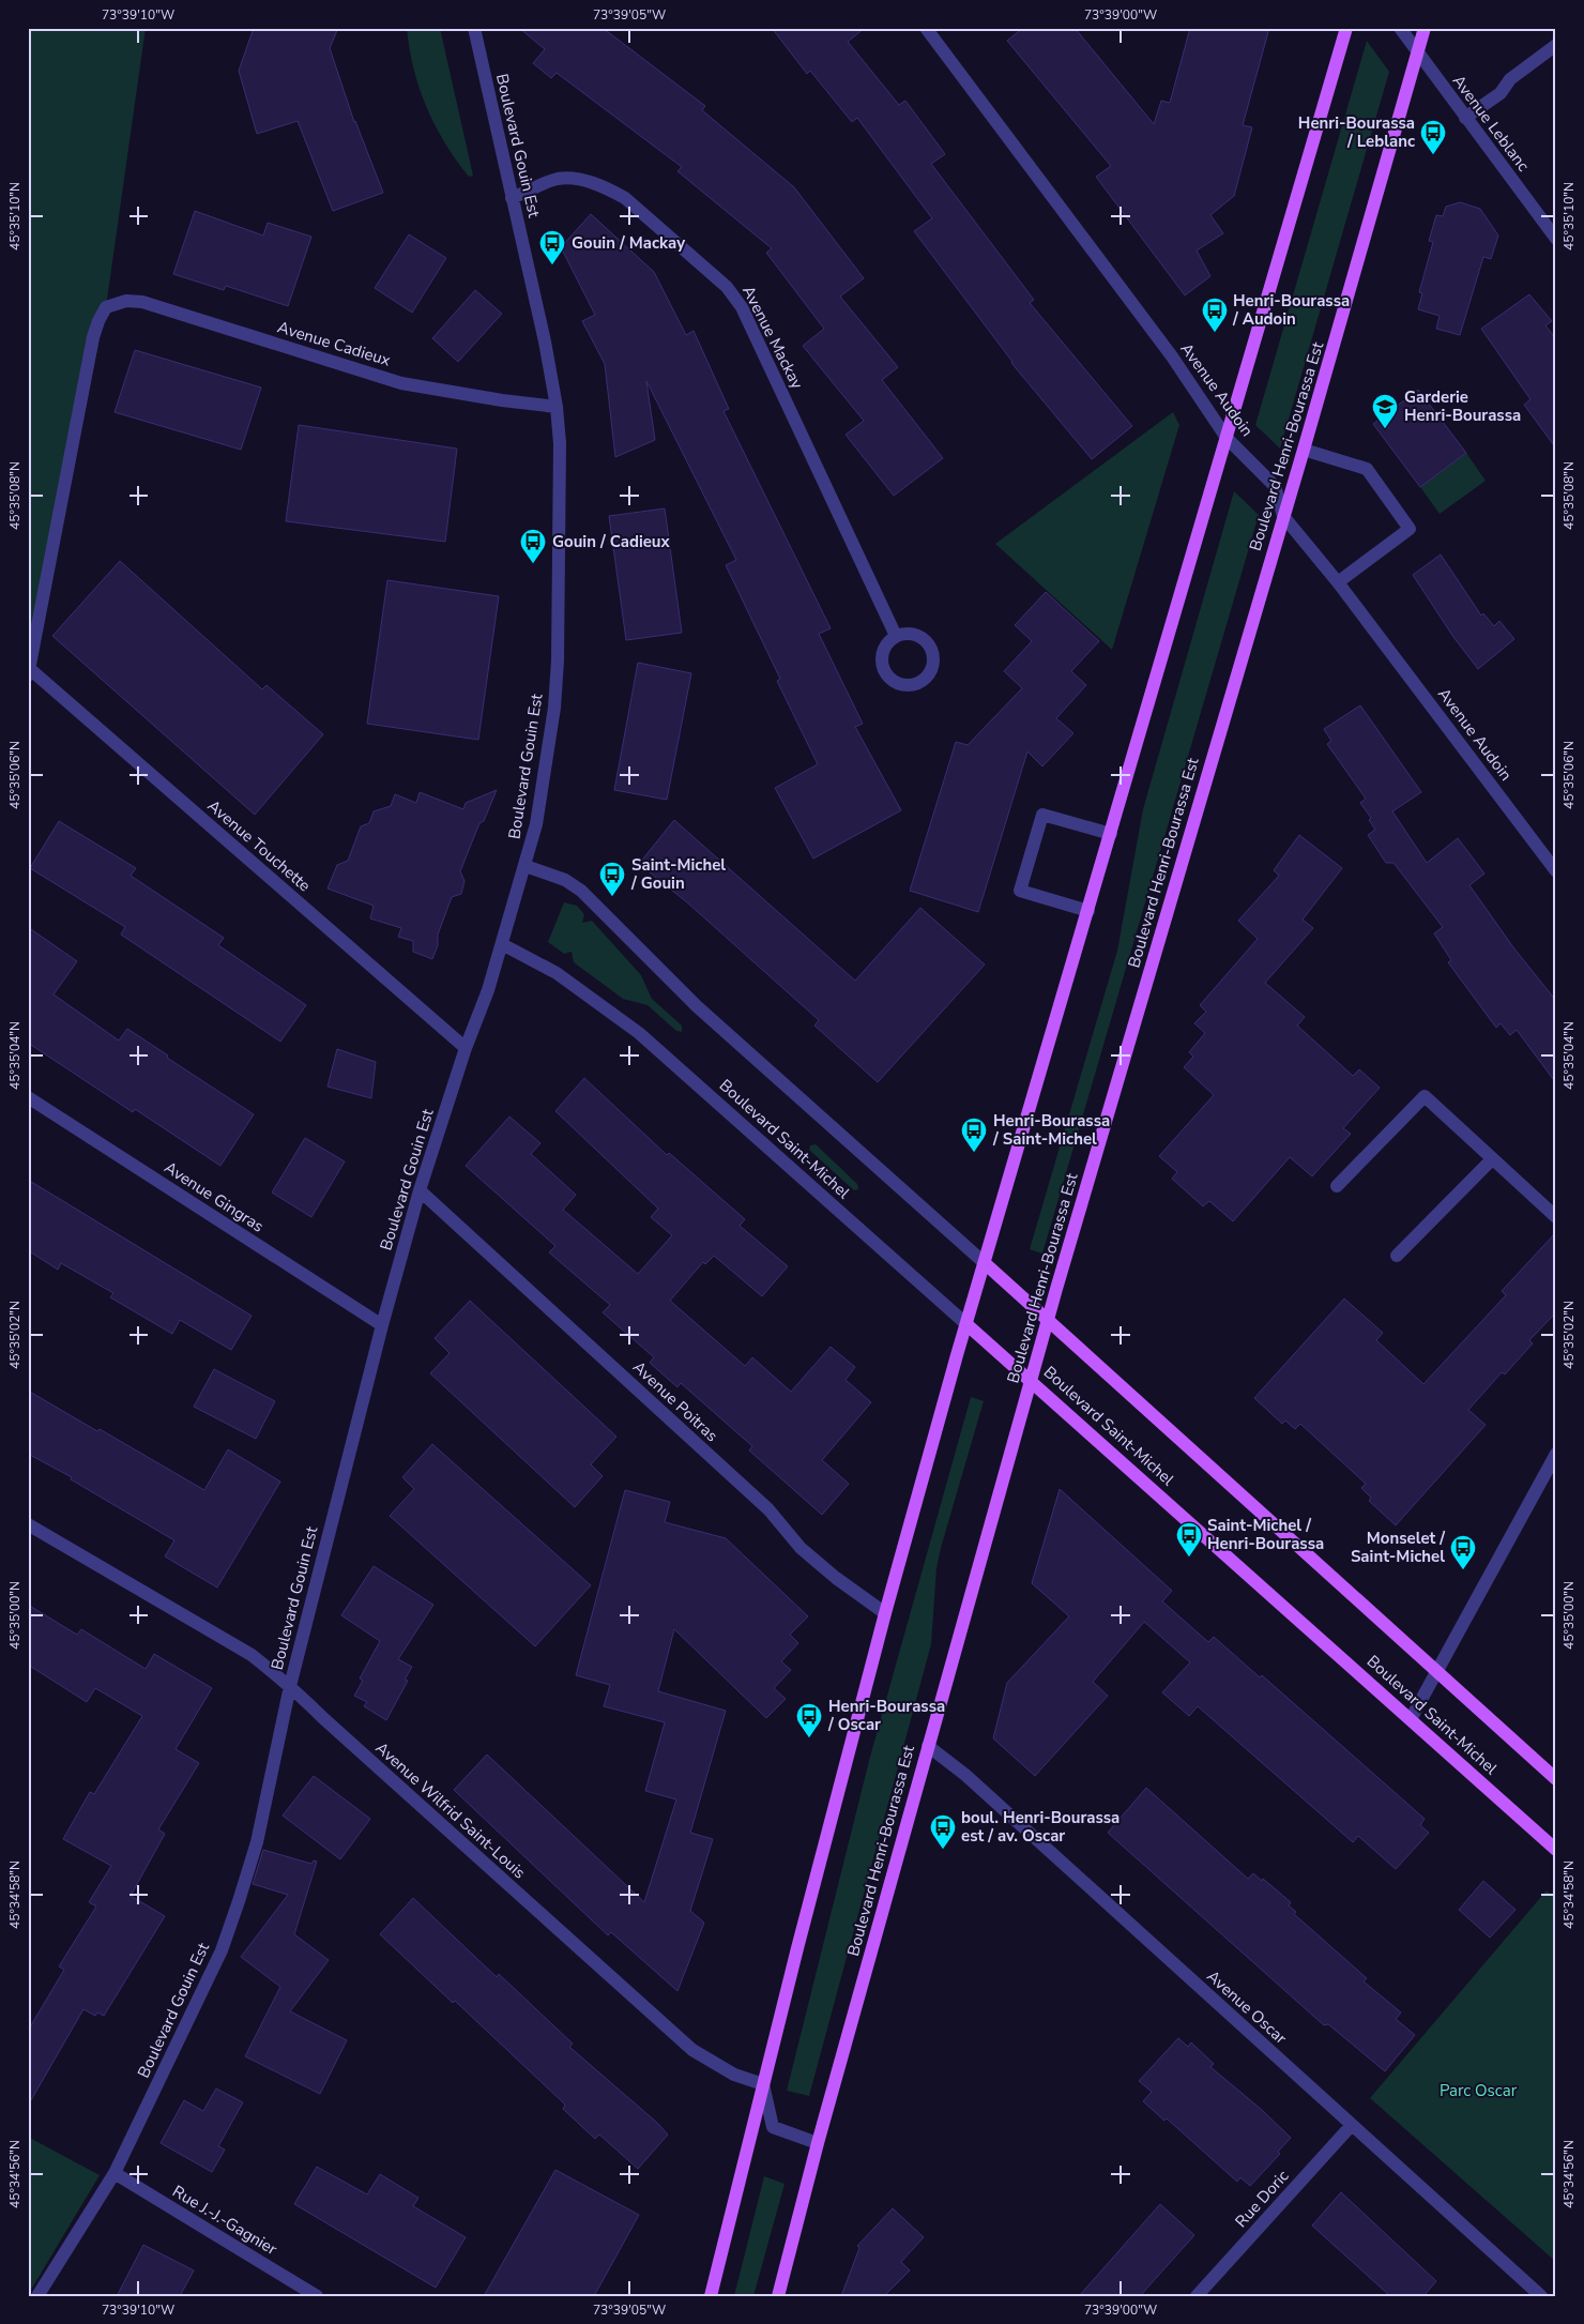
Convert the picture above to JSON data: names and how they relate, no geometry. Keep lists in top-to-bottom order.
{
  "streets": {
    "main road": ["Boulevard Henri-Bourassa Est", "Boulevard Saint-Michel"],
    "street": [
      "Avenue Leblanc",
      "Boulevard Gouin Est",
      "Avenue Mackay",
      "Avenue Cadieux",
      "Avenue Audoin",
      "Avenue Touchette",
      "Avenue Gingras",
      "Avenue Poitras",
      "Avenue Wilfrid Saint-Louis",
      "Avenue Oscar",
      "Rue Doric",
      "Rue J.-J.-Gagnier"
    ]
  },
  "crossings": [
    ["Avenue Leblanc", "Boulevard Henri-Bourassa Est"],
    ["Boulevard Gouin Est", "Avenue Mackay"],
    ["Boulevard Gouin Est", "Avenue Cadieux"],
    ["Boulevard Gouin Est", "Avenue Touchette"],
    ["Boulevard Gouin Est", "Boulevard Saint-Michel"],
    ["Boulevard Gouin Est", "Avenue Gingras"],
    ["Boulevard Gouin Est", "Avenue Poitras"],
    ["Boulevard Gouin Est", "Avenue Wilfrid Saint-Louis"],
    ["Boulevard Gouin Est", "Rue J.-J.-Gagnier"],
    ["Avenue Cadieux", "Avenue Touchette"],
    ["Avenue Audoin", "Boulevard Henri-Bourassa Est"],
    ["Boulevard Henri-Bourassa Est", "Boulevard Saint-Michel"],
    ["Boulevard Henri-Bourassa Est", "Avenue Oscar"],
    ["Avenue Oscar", "Rue Doric"]
  ],
  "parks": ["Parc Oscar"],
  "places": {
    "bus stop": [
      "Henri-Bourassa / Leblanc",
      "Gouin / Mackay",
      "Henri-Bourassa / Audoin",
      "Gouin / Cadieux",
      "Saint-Michel / Gouin",
      "Henri-Bourassa / Saint-Michel",
      "Saint-Michel / Henri-Bourassa",
      "Monselet / Saint-Michel",
      "Henri-Bourassa / Oscar",
      "boul. Henri-Bourassa est / av. Oscar"
    ],
    "school or university": ["Garderie Henri-Bourassa"]
  },
  "coordinates": [
    "73°39'10\"W",
    "73°39'05\"W",
    "73°39'00\"W",
    "45°35'10\"N",
    "45°35'08\"N",
    "45°35'06\"N",
    "45°35'04\"N",
    "45°35'02\"N",
    "45°35'00\"N",
    "45°34'58\"N",
    "45°34'56\"N"
  ]
}
